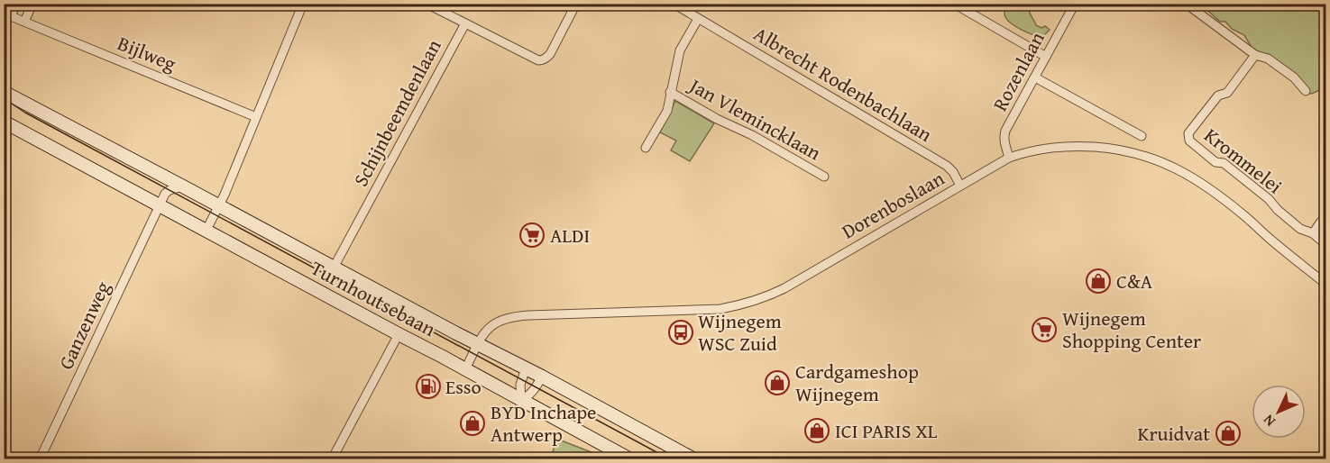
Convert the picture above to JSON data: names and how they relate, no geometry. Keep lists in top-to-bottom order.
{
  "streets": {
    "main road": ["Turnhoutsebaan"],
    "street": [
      "Bijlweg",
      "Rozenlaan",
      "Albrecht Rodenbachlaan",
      "Schijnbeemdenlaan",
      "Jan Vlemincklaan",
      "Krommelei",
      "Dorenboslaan",
      "Ganzenweg"
    ]
  },
  "crossings": [
    ["Rozenlaan", "Dorenboslaan"],
    ["Albrecht Rodenbachlaan", "Jan Vlemincklaan"],
    ["Albrecht Rodenbachlaan", "Dorenboslaan"],
    ["Schijnbeemdenlaan", "Turnhoutsebaan"],
    ["Dorenboslaan", "Turnhoutsebaan"],
    ["Turnhoutsebaan", "Ganzenweg"]
  ],
  "places": {
    "supermarket": ["ALDI", "Wijnegem Shopping Center"],
    "shop": [
      "C&A",
      "Cardgameshop Wijnegem",
      "BYD Inchape Antwerp",
      "ICI PARIS XL",
      "Kruidvat"
    ],
    "bus stop": ["Wijnegem WSC Zuid"],
    "fuel station": ["Esso"]
  },
  "north": "bottom left"
}
